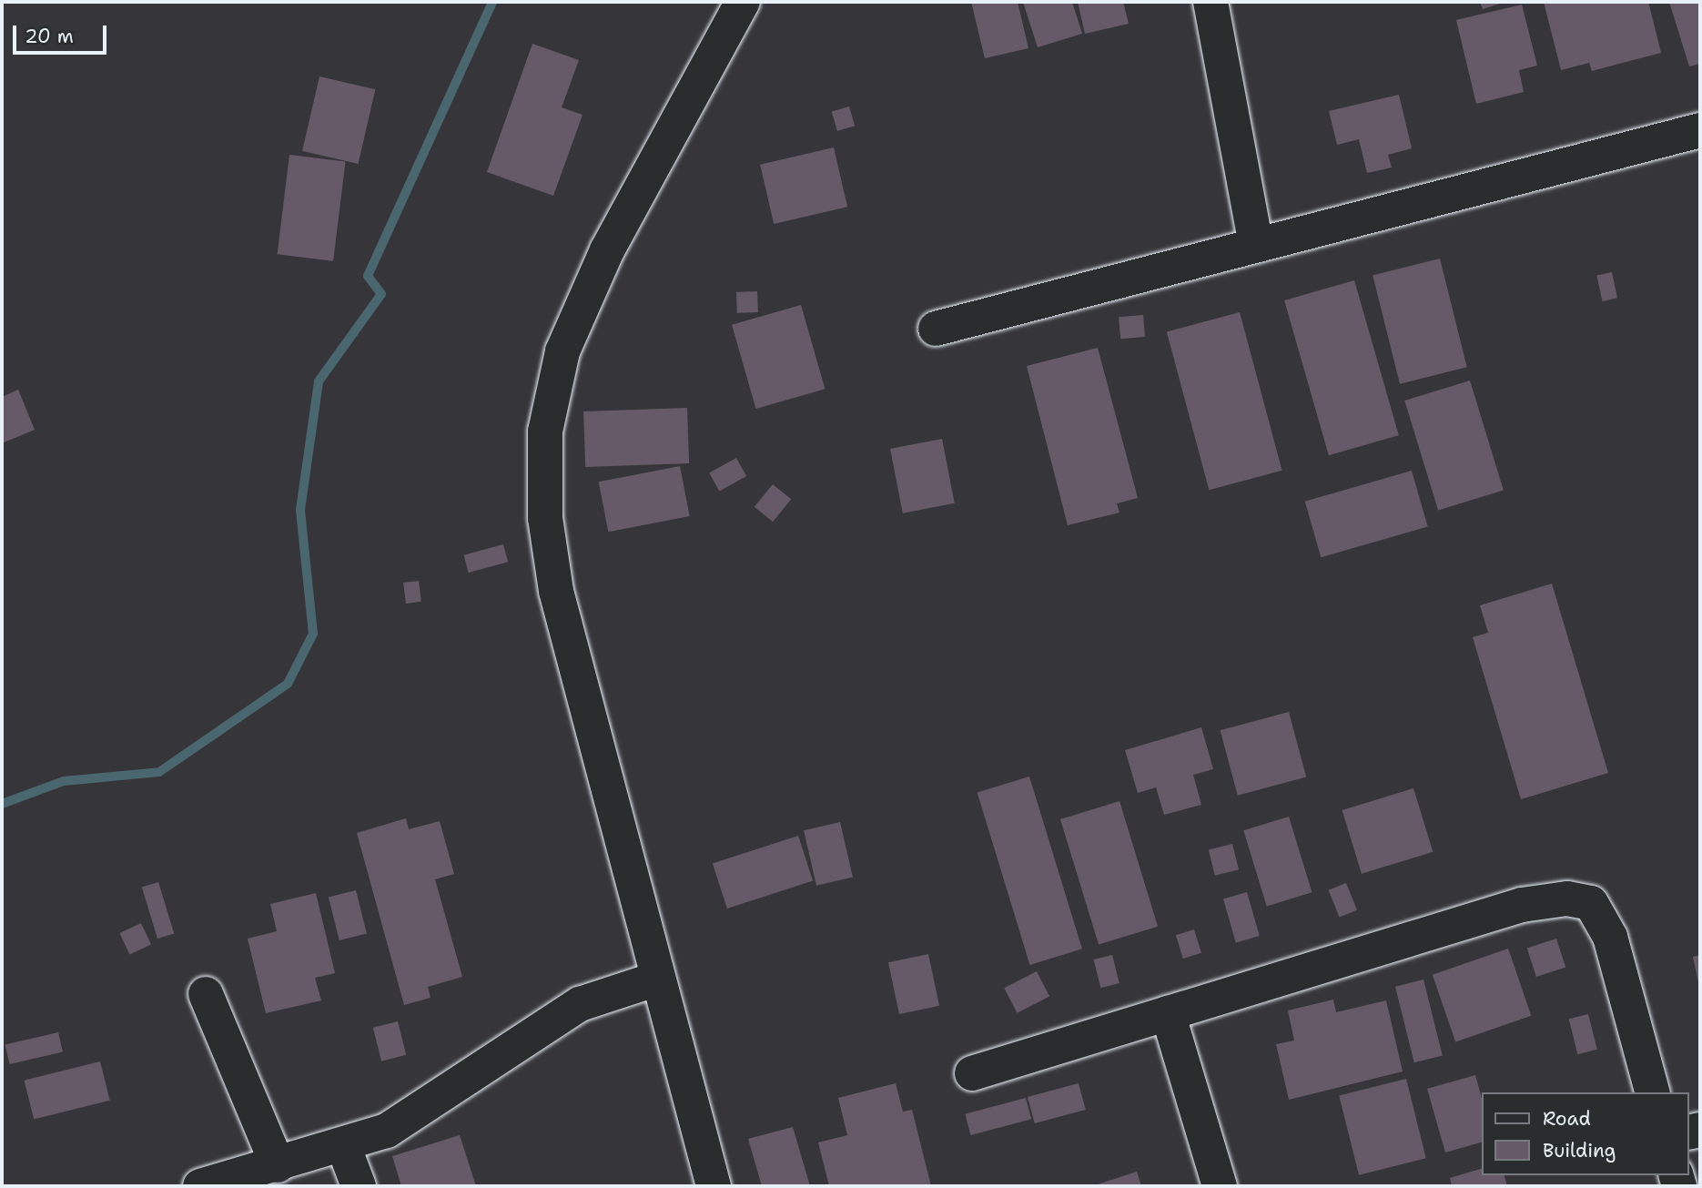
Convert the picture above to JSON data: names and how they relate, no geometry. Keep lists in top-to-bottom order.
{
  "legend": ["Road", "Building"],
  "scale_bar": "20 m"
}
